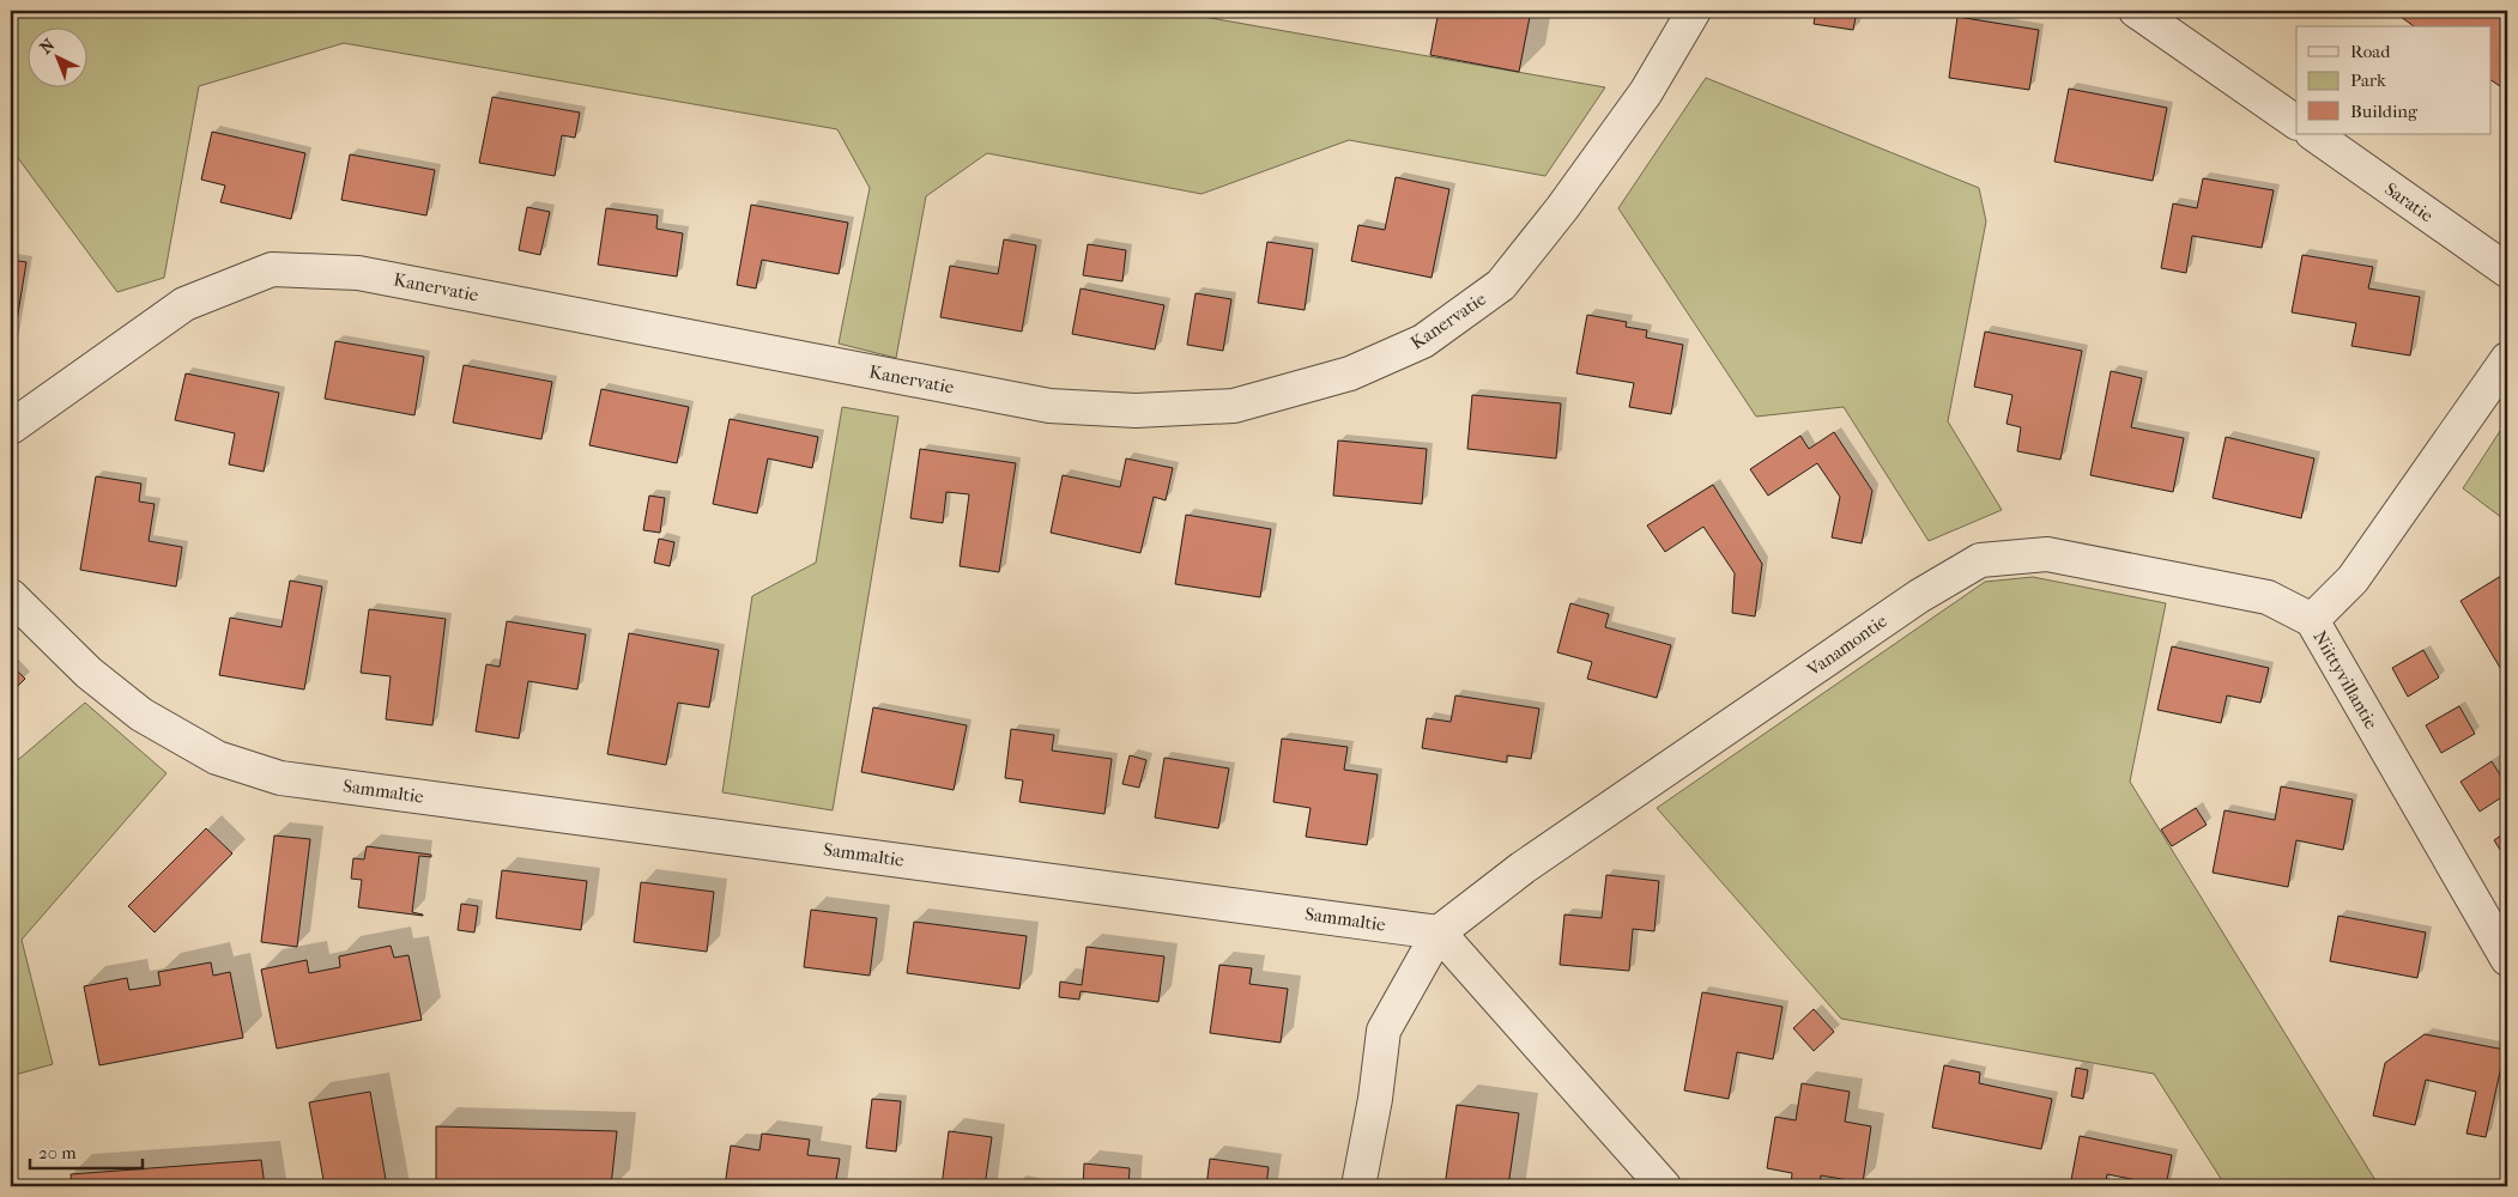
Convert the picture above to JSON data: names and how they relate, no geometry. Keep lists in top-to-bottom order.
{
  "streets": {
    "street": [
      "Saratie",
      "Kanervatie",
      "Vanamontie",
      "Niittyvillantie",
      "Sammaltie"
    ]
  },
  "crossings": [
    ["Vanamontie", "Niittyvillantie"],
    ["Vanamontie", "Sammaltie"]
  ],
  "legend": ["Road", "Park", "Building"],
  "scale_bar": "20 m",
  "north": "top left"
}
